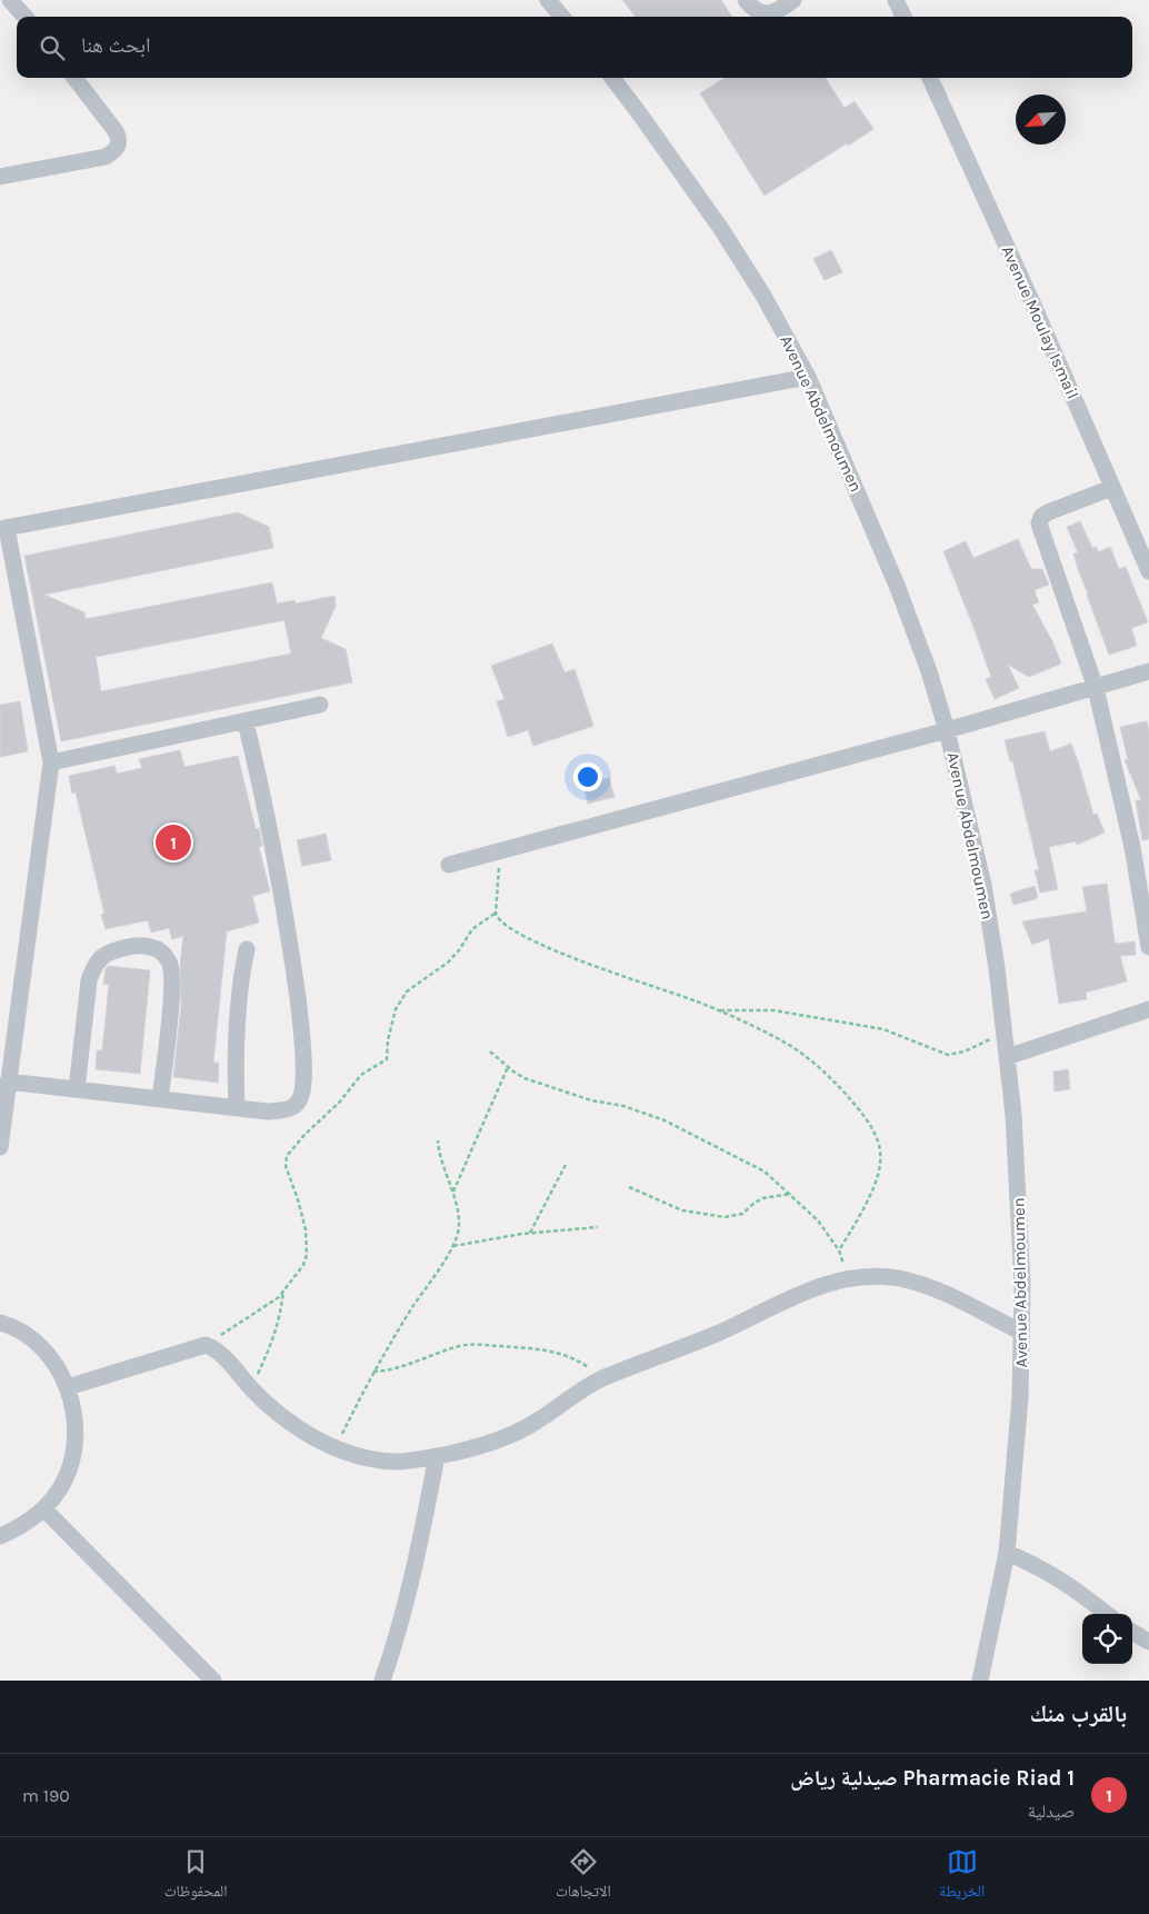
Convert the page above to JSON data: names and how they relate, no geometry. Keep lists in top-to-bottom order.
{
  "streets": {
    "street": ["Avenue Moulay Ismail", "Avenue Abdelmoumen"]
  },
  "north": "bottom left",
  "page": {
    "search": "ابحث هنا",
    "pins": "1",
    "heading": "بالقرب منك",
    "list": [
      {
        "mark": "1",
        "name": "Pharmacie Riad 1 صيدلية رياض",
        "note": "صيدلية",
        "value": "190 m"
      }
    ],
    "nav": ["الخريطة", "الاتجاهات", "المحفوظات"]
  }
}
